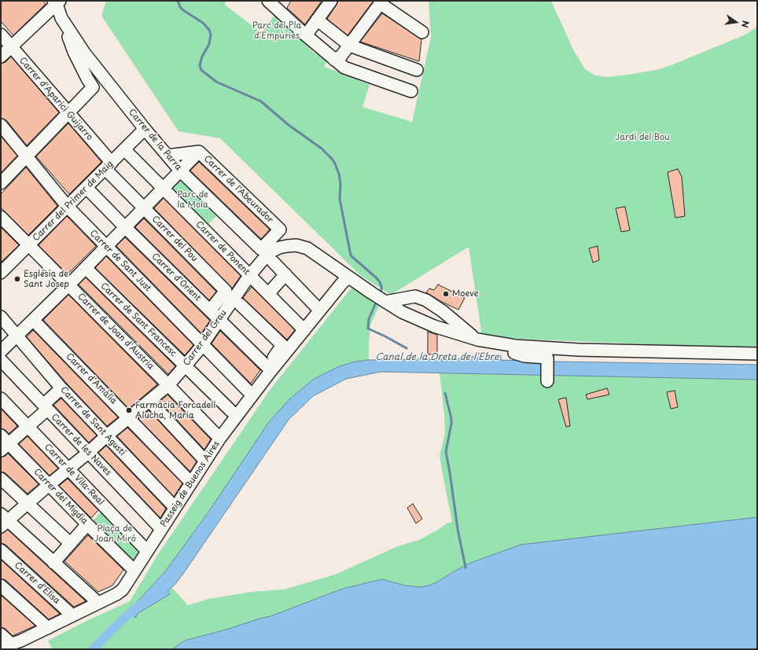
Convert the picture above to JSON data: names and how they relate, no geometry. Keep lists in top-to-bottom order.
{
  "streets": {
    "street": [
      "Carrer d'Aparici Guijarro",
      "Carrer de la Parra",
      "Carrer de l'Abeurador",
      "Carrer del Primer de Maig",
      "Carrer del Pou",
      "Carrer de Ponent",
      "Carrer de Sant Just",
      "Carrer d'Orient",
      "Carrer de Sant Francesc",
      "Carrer de Joan d'Àustria",
      "Carrer del Grau",
      "Carrer d'Amàlia",
      "Carrer de Sant Agustí",
      "Carrer de les Naves",
      "Carrer de Vila-Real",
      "Passeig de Buenos Aires",
      "Carrer del Migdia",
      "Carrer d'Elisa"
    ]
  },
  "crossings": [
    ["Carrer d'Aparici Guijarro", "Carrer de la Parra"],
    ["Carrer d'Aparici Guijarro", "Carrer del Primer de Maig"],
    ["Carrer d'Aparici Guijarro", "Carrer del Pou"],
    ["Carrer de la Parra", "Carrer de l'Abeurador"],
    ["Carrer de la Parra", "Carrer del Primer de Maig"],
    ["Carrer del Primer de Maig", "Carrer del Pou"],
    ["Carrer del Primer de Maig", "Carrer de Ponent"],
    ["Carrer del Primer de Maig", "Carrer de Sant Just"],
    ["Carrer del Primer de Maig", "Carrer d'Orient"],
    ["Carrer del Primer de Maig", "Carrer de Joan d'Àustria"],
    ["Carrer del Pou", "Carrer d'Orient"],
    ["Carrer de Ponent", "Carrer del Grau"],
    ["Carrer de Ponent", "Passeig de Buenos Aires"],
    ["Carrer de Sant Just", "Carrer del Grau"],
    ["Carrer d'Orient", "Carrer del Grau"],
    ["Carrer d'Orient", "Passeig de Buenos Aires"],
    ["Carrer de Sant Francesc", "Carrer del Grau"],
    ["Carrer de Joan d'Àustria", "Carrer del Grau"],
    ["Carrer del Grau", "Carrer d'Amàlia"],
    ["Carrer del Grau", "Carrer de Sant Agustí"],
    ["Carrer del Grau", "Carrer de les Naves"],
    ["Carrer del Grau", "Carrer de Vila-Real"],
    ["Carrer del Grau", "Passeig de Buenos Aires"],
    ["Carrer del Grau", "Carrer del Migdia"],
    ["Carrer de les Naves", "Passeig de Buenos Aires"],
    ["Carrer de Vila-Real", "Passeig de Buenos Aires"],
    ["Passeig de Buenos Aires", "Carrer del Migdia"],
    ["Passeig de Buenos Aires", "Carrer d'Elisa"]
  ],
  "water": ["Canal de la Dreta de l'Ebre"],
  "parks": [
    "Parc del Pla d'Empúries",
    "Jardí del Bou",
    "Parc de la Mola",
    "Plaça de Joan Miró"
  ],
  "places": ["Església de Sant Josep", "Moeve", "Farmàcia Forcadell Alucha, Maria"],
  "north": "right"
}
